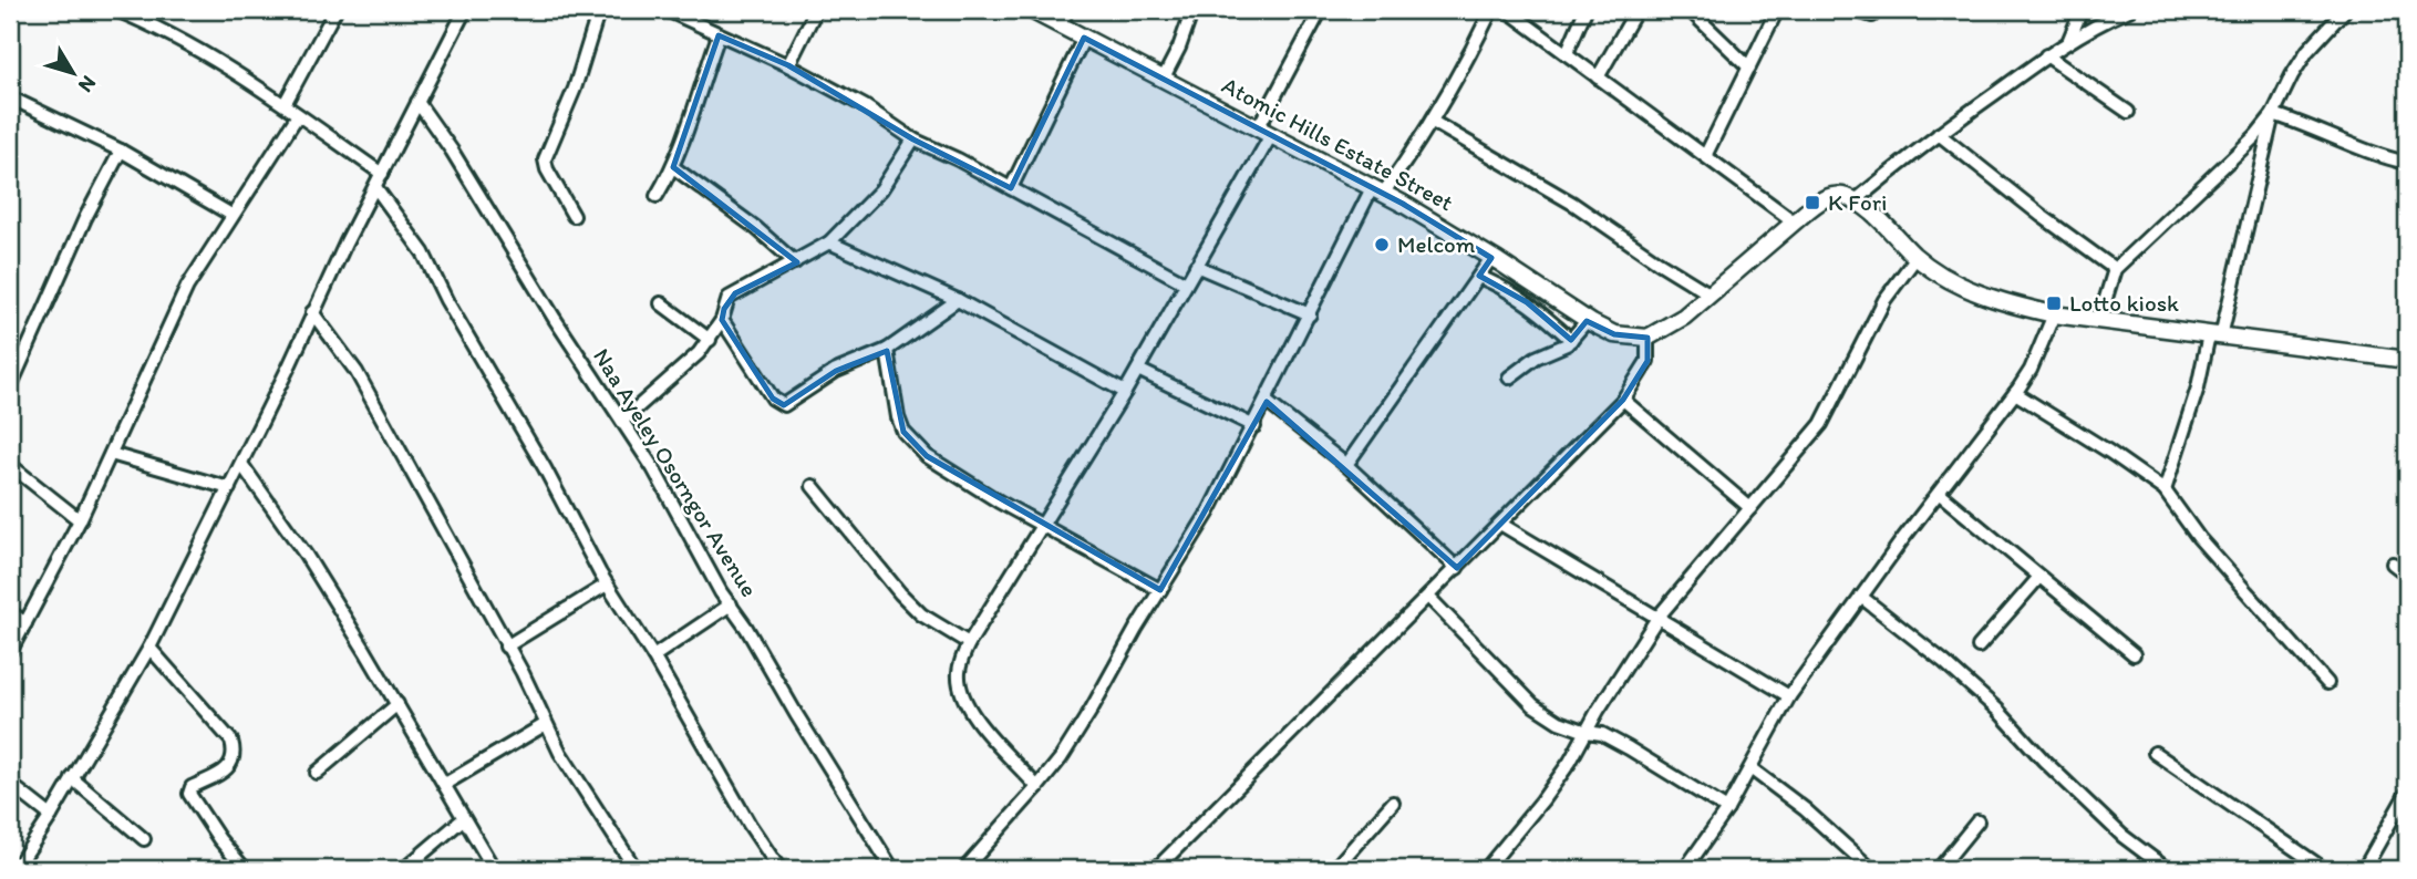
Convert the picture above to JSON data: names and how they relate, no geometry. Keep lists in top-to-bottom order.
{
  "streets": {
    "street": ["Atomic Hills Estate Street", "Naa Ayeley Osorngor Avenue"]
  },
  "places": {
    "transit": ["K Fori", "Lotto kiosk"],
    "other": ["Melcom"]
  },
  "north": "bottom right"
}
